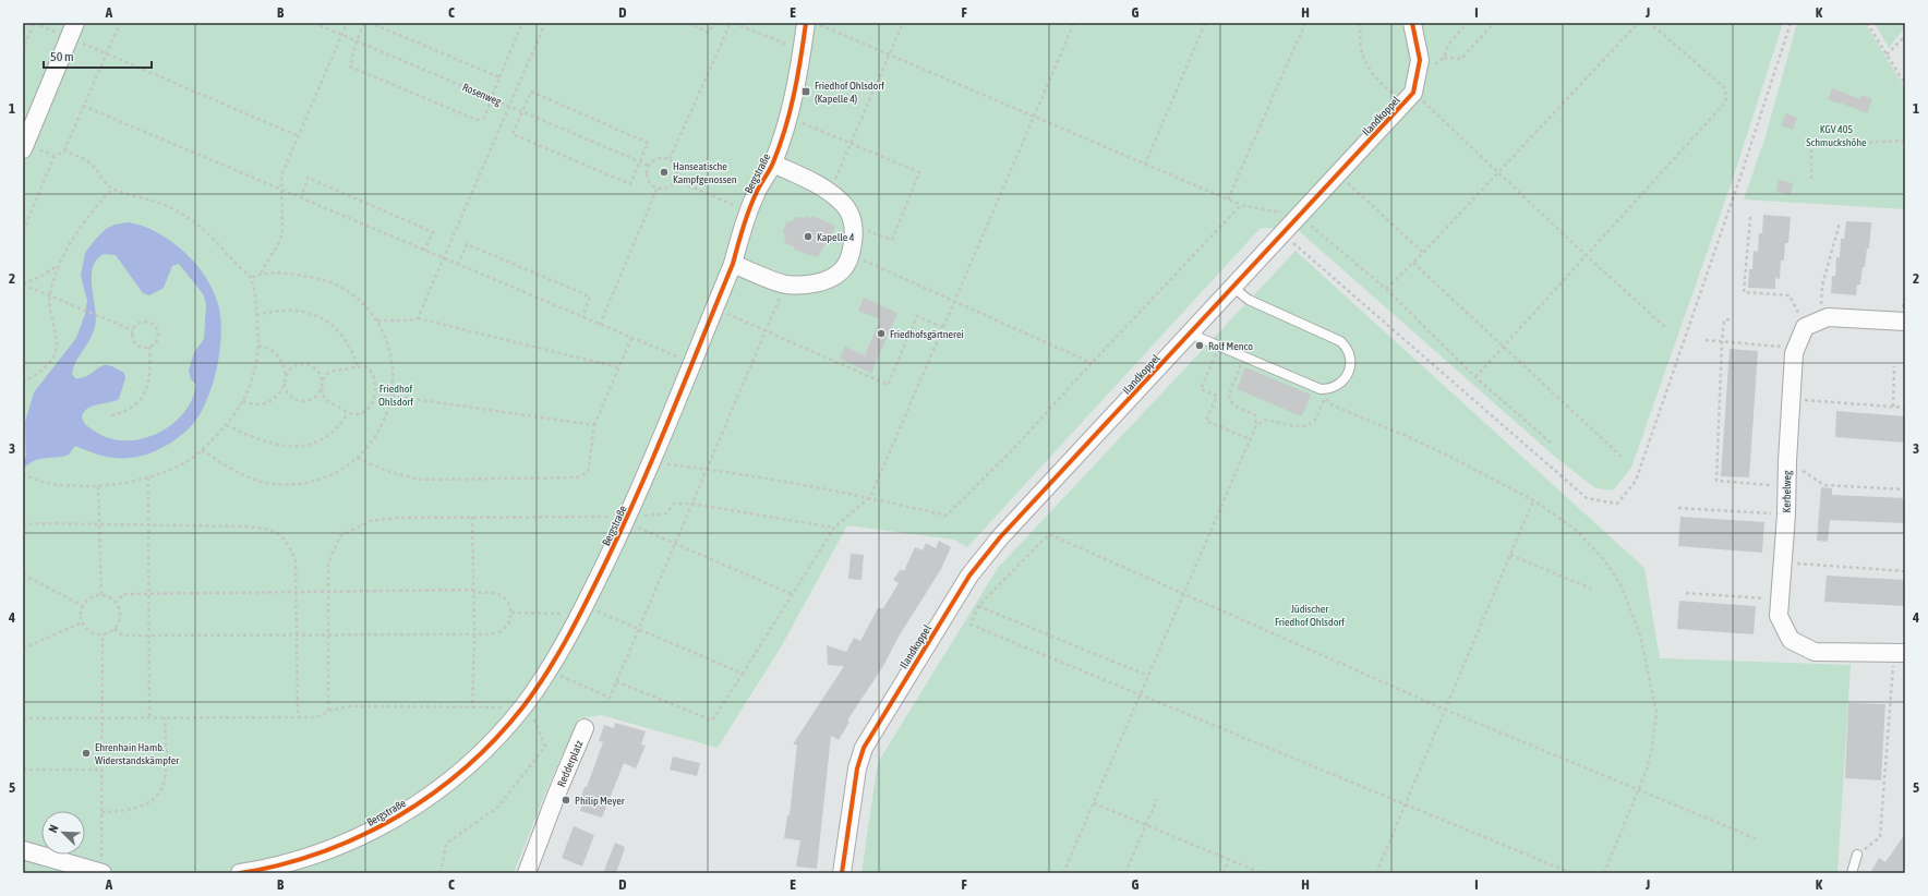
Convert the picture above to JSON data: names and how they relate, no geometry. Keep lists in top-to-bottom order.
{
  "streets": {
    "street": [
      "Ilandkoppel",
      "Bergstraße",
      "Kerbelweg",
      "Redderplatz"
    ],
    "path": ["Rosenweg"]
  },
  "parks": ["KGV 405 Schmuckshöhe", "Friedhof Ohlsdorf", "Jüdischer Friedhof Ohlsdorf"],
  "places": {
    "transit": ["Friedhof Ohlsdorf (Kapelle 4)"],
    "other": [
      "Hanseatische Kampfgenossen",
      "Kapelle 4",
      "Friedhofsgärtnerei",
      "Rolf Menco",
      "Ehrenhain Hamb. Widerstandskämpfer",
      "Philip Meyer"
    ]
  },
  "scale_bar": "50 m",
  "north": "top left",
  "grid": {
    "columns": [
      "A",
      "B",
      "C",
      "D",
      "E",
      "F",
      "G",
      "H",
      "I",
      "J",
      "K"
    ],
    "rows": [
      "1",
      "2",
      "3",
      "4",
      "5"
    ]
  }
}
